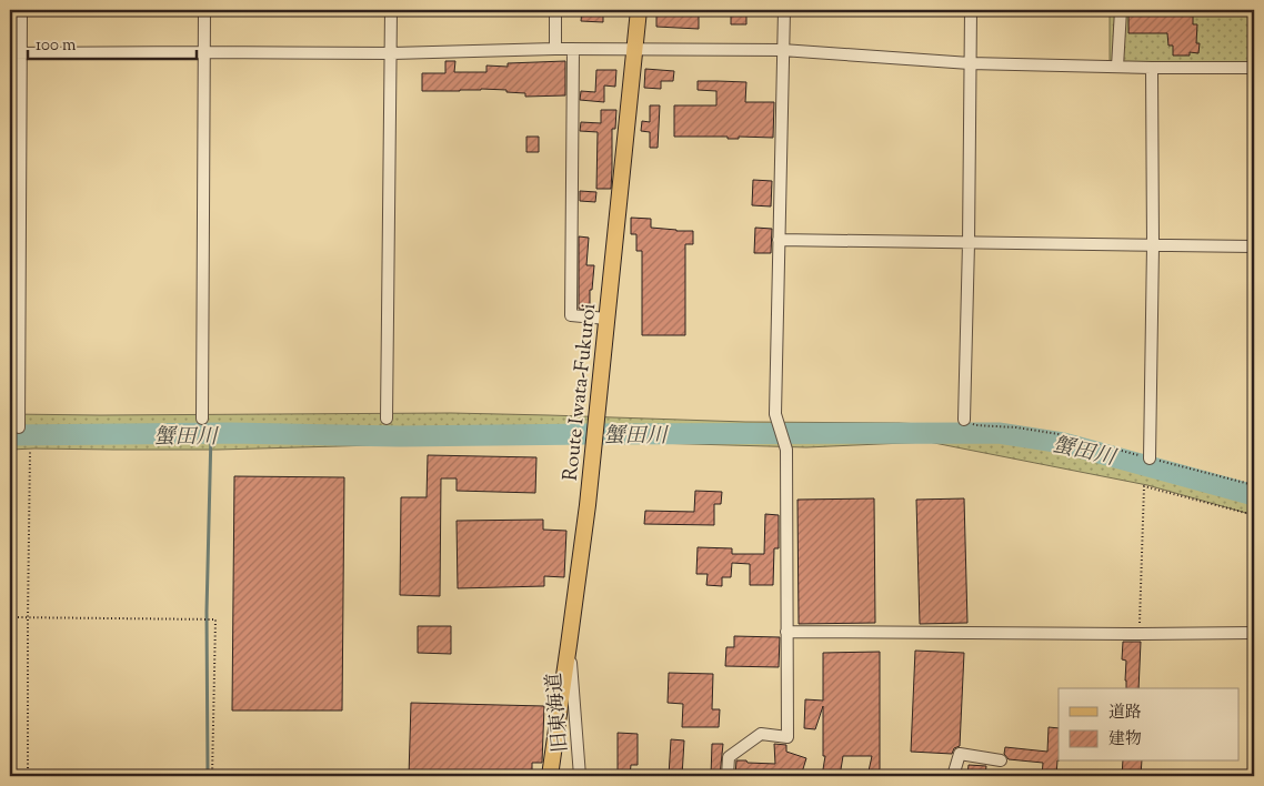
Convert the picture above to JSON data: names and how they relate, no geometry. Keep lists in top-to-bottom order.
{
  "streets": {
    "main road": ["Route Iwata-Fukuroi"],
    "street": ["旧東海道"]
  },
  "crossings": [
    ["Route Iwata-Fukuroi", "旧東海道"]
  ],
  "water": ["蟹田川"],
  "legend": ["道路", "建物"],
  "scale_bar": "100 m"
}
